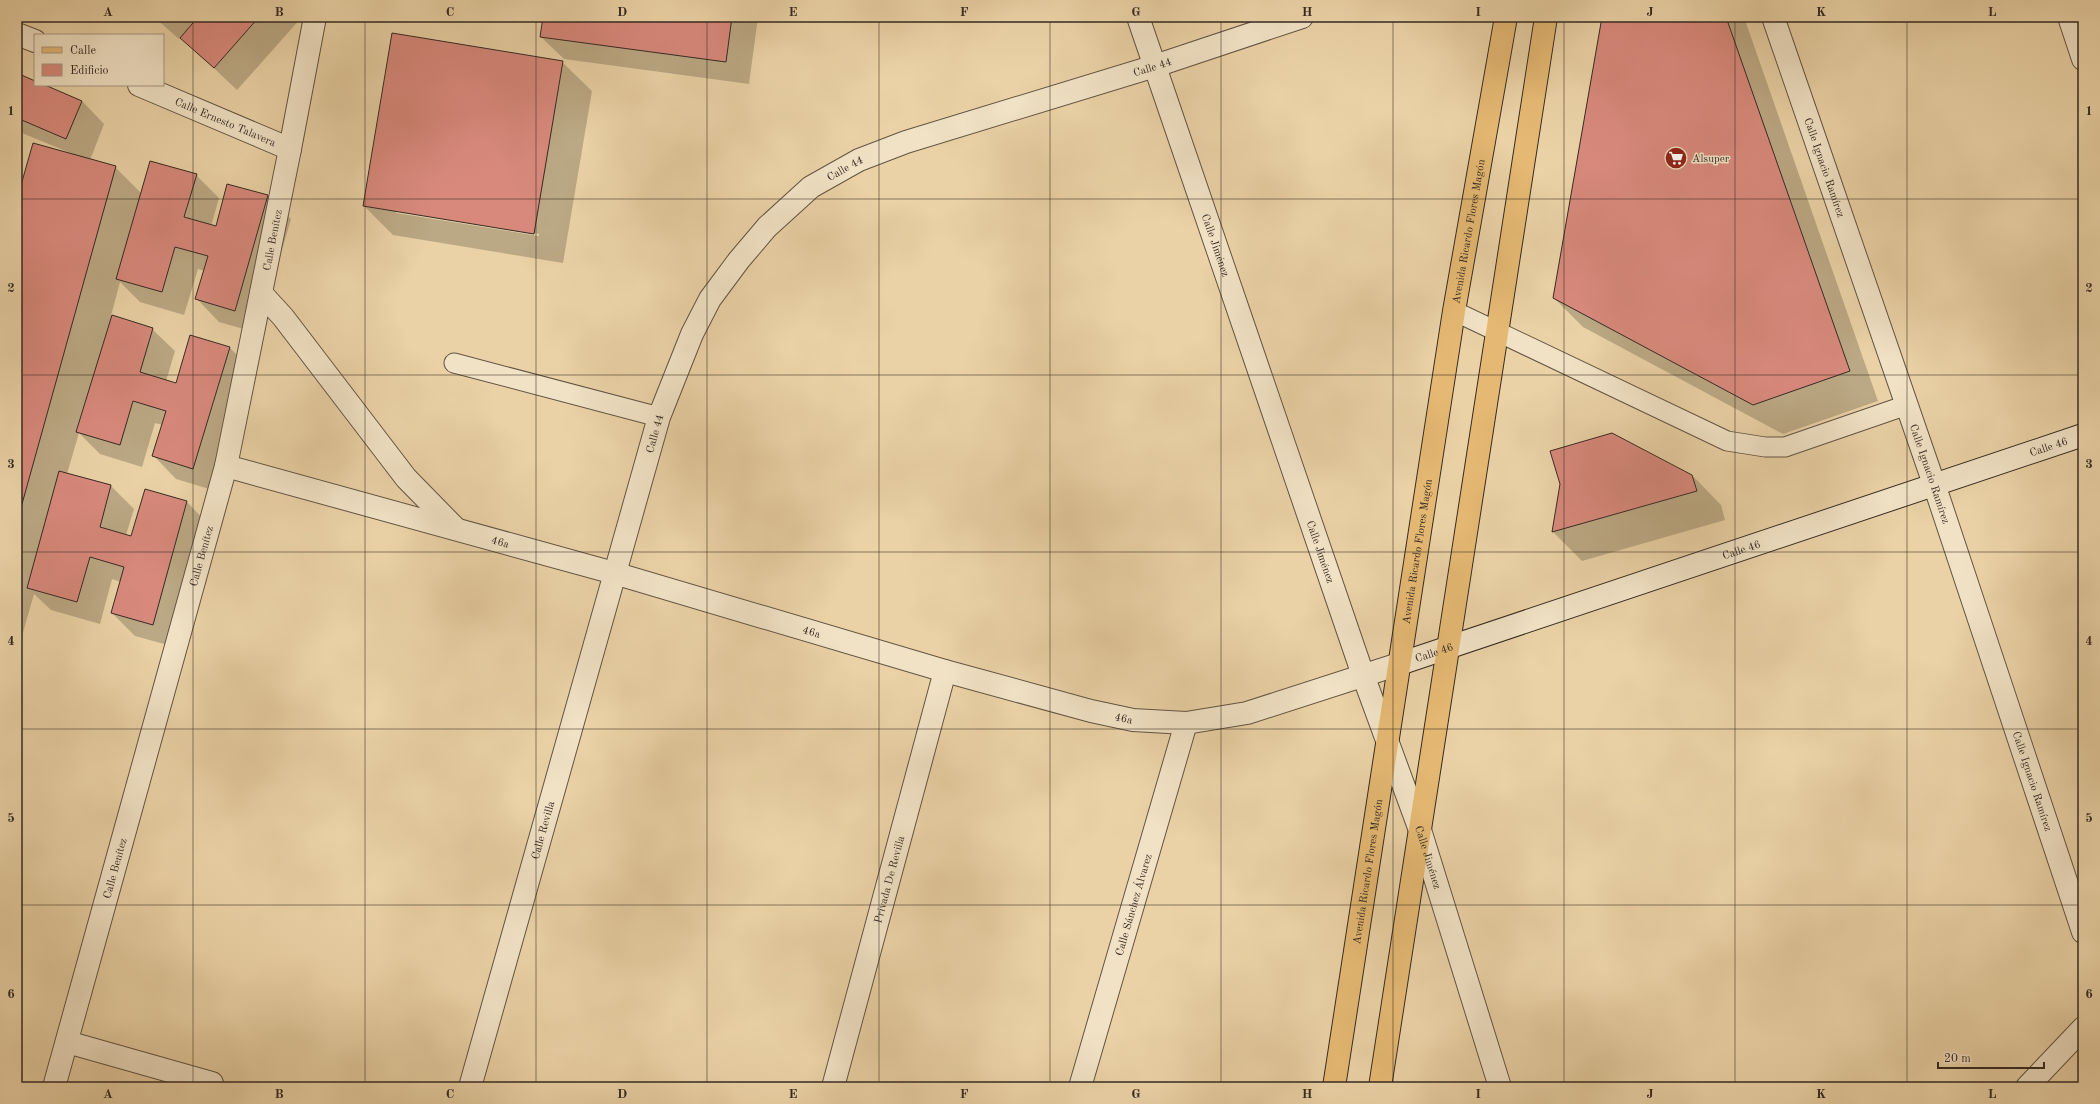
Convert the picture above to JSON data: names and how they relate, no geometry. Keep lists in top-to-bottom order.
{
  "streets": {
    "main road": ["Avenida Ricardo Flores Magón"],
    "street": [
      "Calle 44",
      "Calle Ernesto Talavera",
      "Calle Ignacio Ramírez",
      "Calle Benítez",
      "Calle Jiménez",
      "Calle 46",
      "46a",
      "Calle Revilla",
      "Privada De Revilla",
      "Calle Sánchez Álvarez"
    ]
  },
  "crossings": [
    ["Calle 44", "Calle Jiménez"],
    ["Calle 44", "46a"],
    ["Calle 44", "Calle Revilla"],
    ["Calle Ernesto Talavera", "Calle Benítez"],
    ["Calle Ignacio Ramírez", "Calle 46"],
    ["Avenida Ricardo Flores Magón", "Calle Jiménez"],
    ["Avenida Ricardo Flores Magón", "Calle 46"],
    ["Avenida Ricardo Flores Magón", "46a"],
    ["Calle Benítez", "46a"],
    ["Calle Jiménez", "46a"],
    ["Calle 46", "46a"],
    ["46a", "Calle Revilla"],
    ["46a", "Privada De Revilla"],
    ["46a", "Calle Sánchez Álvarez"]
  ],
  "places": {
    "supermarket": ["Alsuper"]
  },
  "legend": ["Calle", "Edificio"],
  "scale_bar": "20 m",
  "grid": {
    "columns": [
      "A",
      "B",
      "C",
      "D",
      "E",
      "F",
      "G",
      "H",
      "I",
      "J",
      "K",
      "L"
    ],
    "rows": [
      "1",
      "2",
      "3",
      "4",
      "5",
      "6"
    ]
  }
}
